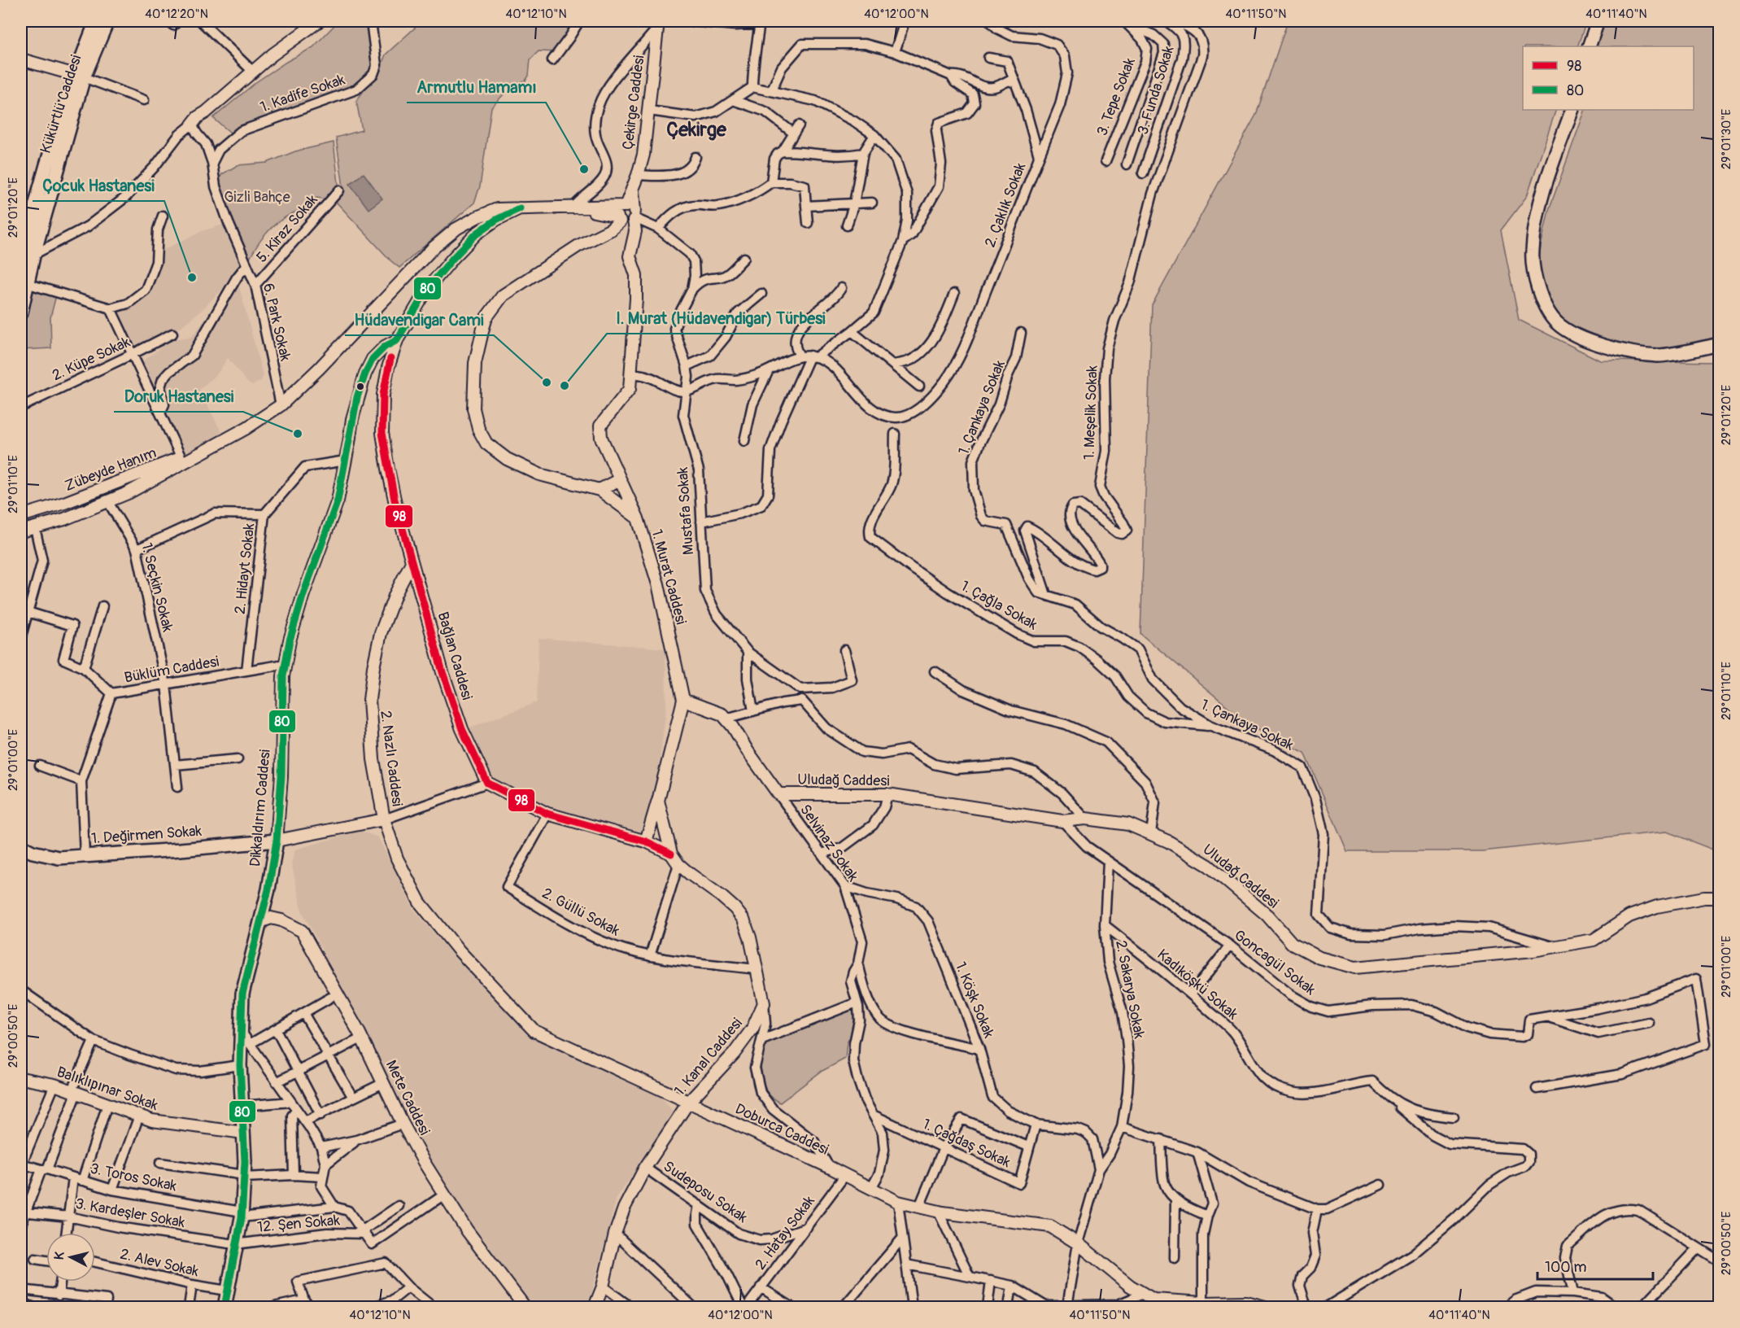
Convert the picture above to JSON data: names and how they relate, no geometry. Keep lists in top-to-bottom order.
{
  "streets": {
    "main road": [
      "Çekirge Caddesi",
      "Kükürtlü Caddesi",
      "Zübeyde Hanım",
      "1. Murat Caddesi",
      "Bağlan Caddesi",
      "2. Nazlı Caddesi",
      "Uludağ Caddesi",
      "Dikkaldırım Caddesi",
      "1. Değirmen Sokak",
      "1. Kanal Caddesi",
      "Balıklıpınar Sokak",
      "Mete Caddesi",
      "Doburca Caddesi"
    ],
    "street": [
      "3. Funda Sokak",
      "1. Kadife Sokak",
      "3. Tepe Sokak",
      "2. Çaklık Sokak",
      "5. Kiraz Sokak",
      "6. Park Sokak",
      "2. Küpe Sokak",
      "1. Çankaya Sokak",
      "1. Meşelik Sokak",
      "Mustafa Sokak",
      "2. Hidayt Sokak",
      "1. Seçkin Sokak",
      "1. Çağla Sokak",
      "Büklüm Caddesi",
      "Selvinaz Sokak",
      "2. Güllü Sokak",
      "Goncagül Sokak",
      "Kadıköşkü Sokak",
      "2. Sakarya Sokak",
      "1. Köşk Sokak",
      "1. Çağdaş Sokak",
      "3. Toros Sokak",
      "Sudeposu Sokak",
      "3. Kardeşler Sokak",
      "12. Şen Sokak",
      "2. Hatay Sokak",
      "2. Alev Sokak"
    ]
  },
  "crossings": [
    ["1. Kadife Sokak", "6. Park Sokak"],
    ["Çekirge Caddesi", "Mustafa Sokak"],
    ["5. Kiraz Sokak", "6. Park Sokak"],
    ["1. Çankaya Sokak", "1. Meşelik Sokak"],
    ["1. Çankaya Sokak", "1. Çağla Sokak"],
    ["1. Çankaya Sokak", "Uludağ Caddesi"],
    ["2. Hidayt Sokak", "Büklüm Caddesi"],
    ["2. Hidayt Sokak", "Dikkaldırım Caddesi"],
    ["1. Murat Caddesi", "Uludağ Caddesi"],
    ["1. Seçkin Sokak", "Büklüm Caddesi"],
    ["Bağlan Caddesi", "2. Nazlı Caddesi"],
    ["Bağlan Caddesi", "Dikkaldırım Caddesi"],
    ["Büklüm Caddesi", "Dikkaldırım Caddesi"],
    ["Büklüm Caddesi", "1. Değirmen Sokak"],
    ["2. Nazlı Caddesi", "Doburca Caddesi"],
    ["Uludağ Caddesi", "Selvinaz Sokak"],
    ["Uludağ Caddesi", "Goncagül Sokak"],
    ["Dikkaldırım Caddesi", "1. Değirmen Sokak"],
    ["Dikkaldırım Caddesi", "Balıklıpınar Sokak"],
    ["Dikkaldırım Caddesi", "Mete Caddesi"],
    ["Dikkaldırım Caddesi", "3. Toros Sokak"],
    ["Dikkaldırım Caddesi", "3. Kardeşler Sokak"],
    ["Dikkaldırım Caddesi", "12. Şen Sokak"],
    ["Dikkaldırım Caddesi", "2. Alev Sokak"],
    ["Selvinaz Sokak", "1. Köşk Sokak"],
    ["Selvinaz Sokak", "Doburca Caddesi"],
    ["Selvinaz Sokak", "1. Çağdaş Sokak"],
    ["Kadıköşkü Sokak", "2. Sakarya Sokak"],
    ["1. Kanal Caddesi", "Doburca Caddesi"],
    ["1. Kanal Caddesi", "Sudeposu Sokak"],
    ["Doburca Caddesi", "2. Hatay Sokak"],
    ["Sudeposu Sokak", "2. Hatay Sokak"],
    ["3. Kardeşler Sokak", "12. Şen Sokak"]
  ],
  "districts": ["Çekirge"],
  "parks": ["Gizli Bahçe"],
  "places": [
    "Armutlu Hamamı",
    "Çocuk Hastanesi",
    "Hüdavendigar Cami",
    "I. Murat (Hüdavendigar) Türbesi",
    "Doruk Hastanesi"
  ],
  "lines": ["transit line 80", "transit line 98"],
  "legend": ["98", "80"],
  "scale_bar": "100 m",
  "north": "left",
  "coordinates": [
    "40°12'20\"N",
    "40°12'10\"N",
    "40°12'00\"N",
    "40°11'50\"N",
    "40°11'40\"N",
    "29°01'30\"E",
    "29°01'20\"E",
    "29°01'10\"E",
    "29°01'00\"E",
    "29°00'50\"E"
  ]
}
